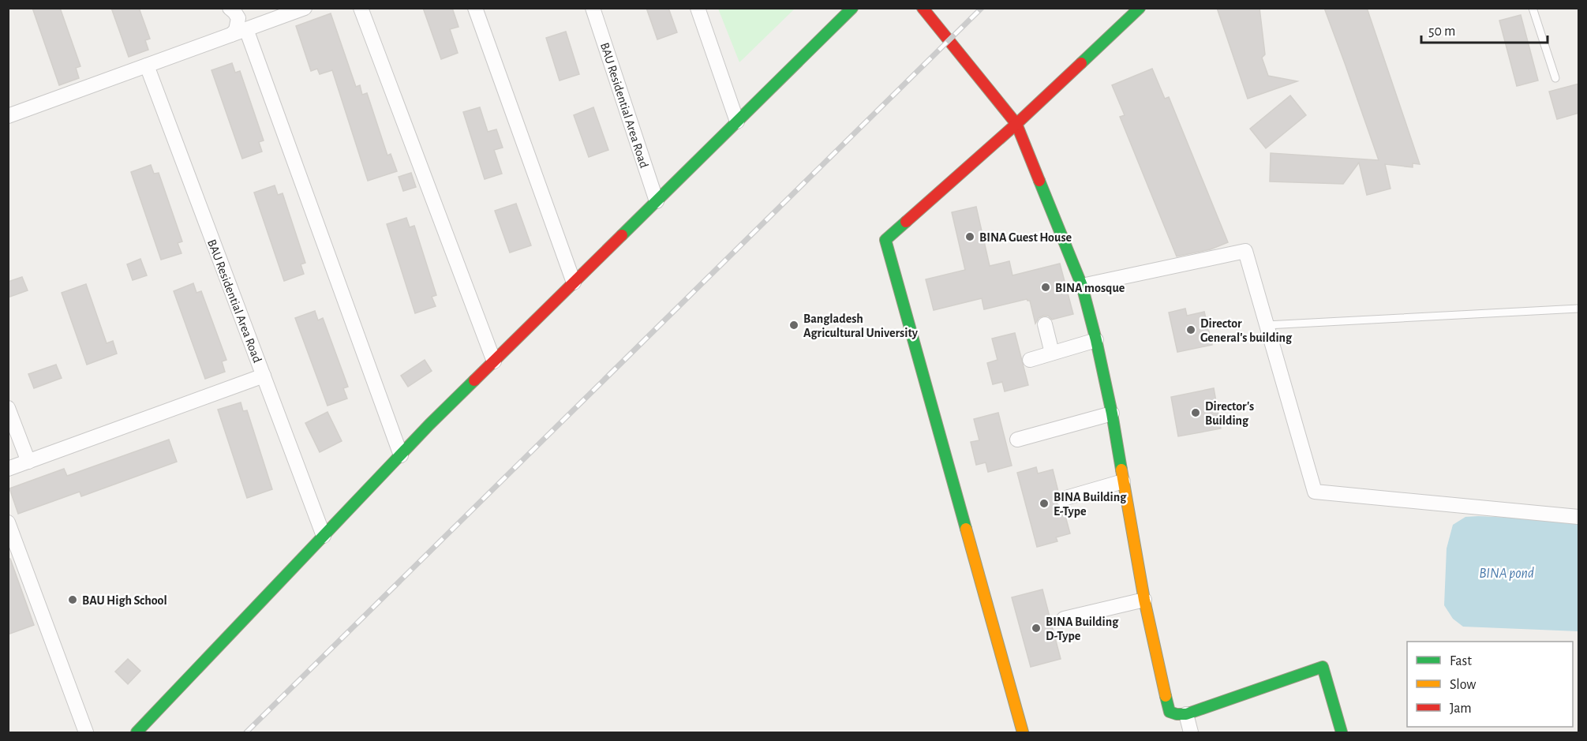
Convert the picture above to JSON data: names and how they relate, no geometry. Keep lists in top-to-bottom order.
{
  "streets": {
    "street": ["BAU Residential Area Road"]
  },
  "water": ["BINA pond"],
  "places": [
    "BINA Guest House",
    "BINA mosque",
    "Bangladesh Agricultural University",
    "Director General's building",
    "Director's Building",
    "BINA Building E-Type",
    "BAU High School",
    "BINA Building D-Type"
  ],
  "legend": ["Fast", "Slow", "Jam"],
  "scale_bar": "50 m"
}
